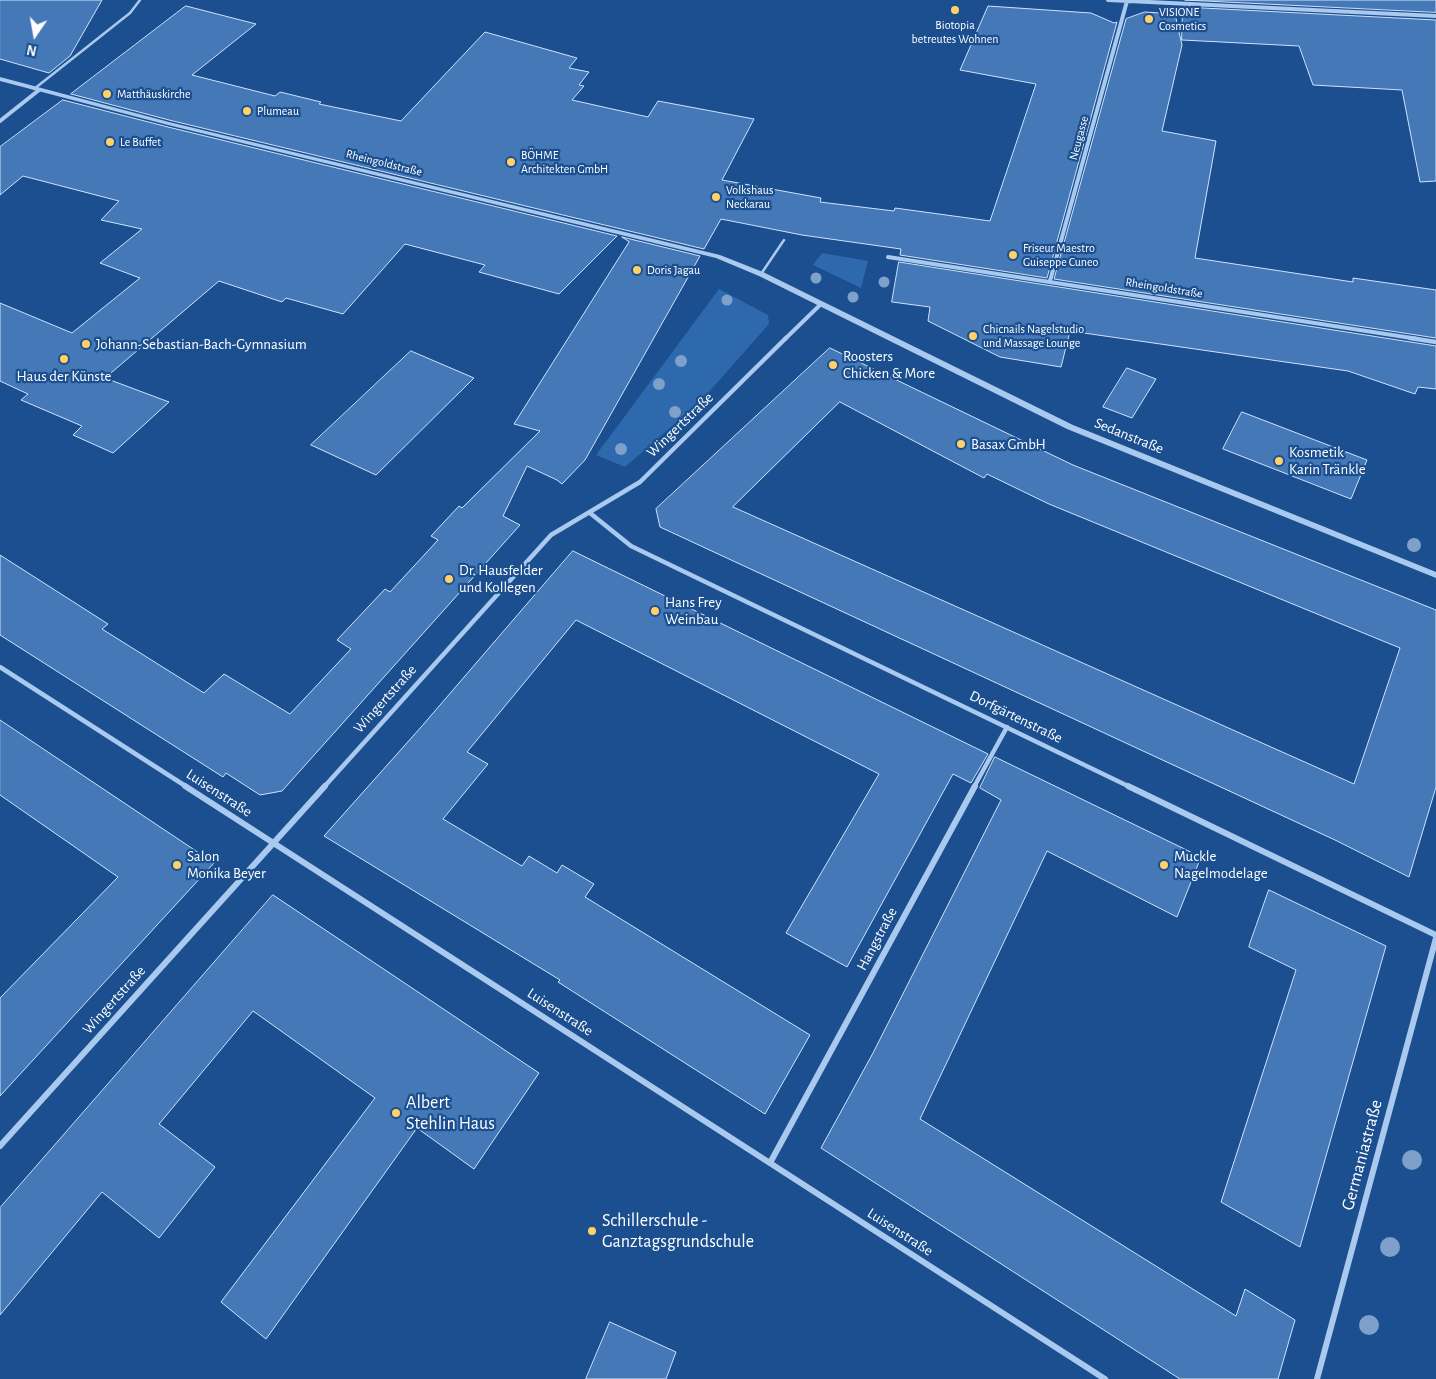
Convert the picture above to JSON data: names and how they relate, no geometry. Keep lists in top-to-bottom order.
{
  "streets": {
    "street": [
      "Neugasse",
      "Rheingoldstraße",
      "Wingertstraße",
      "Sedanstraße",
      "Dorfgärtenstraße",
      "Luisenstraße",
      "Hangstraße",
      "Germaniastraße"
    ]
  },
  "crossings": [
    ["Neugasse", "Rheingoldstraße"],
    ["Rheingoldstraße", "Wingertstraße"],
    ["Rheingoldstraße", "Sedanstraße"],
    ["Wingertstraße", "Sedanstraße"],
    ["Wingertstraße", "Dorfgärtenstraße"],
    ["Wingertstraße", "Luisenstraße"],
    ["Dorfgärtenstraße", "Hangstraße"],
    ["Dorfgärtenstraße", "Germaniastraße"],
    ["Luisenstraße", "Hangstraße"]
  ],
  "places": [
    "Biotopia betreutes Wohnen",
    "VISIONE Cosmetics",
    "Matthäuskirche",
    "Plumeau",
    "Le Buffet",
    "BÖHME Architekten GmbH",
    "Volkshaus Neckarau",
    "Friseur Maestro Guiseppe Cuneo",
    "Doris Jagau",
    "Chicnails Nagelstudio und Massage Lounge",
    "Johann-Sebastian-Bach-Gymnasium",
    "Haus der Künste",
    "Roosters Chicken & More",
    "Basax GmbH",
    "Kosmetik Karin Tränkle",
    "Dr. Hausfelder und Kollegen",
    "Hans Frey Weinbau",
    "Salon Monika Beyer",
    "Muckle Nagelmodelage",
    "Albert Stehlin Haus",
    "Schillerschule - Ganztagsgrundschule"
  ],
  "north": "bottom"
}
